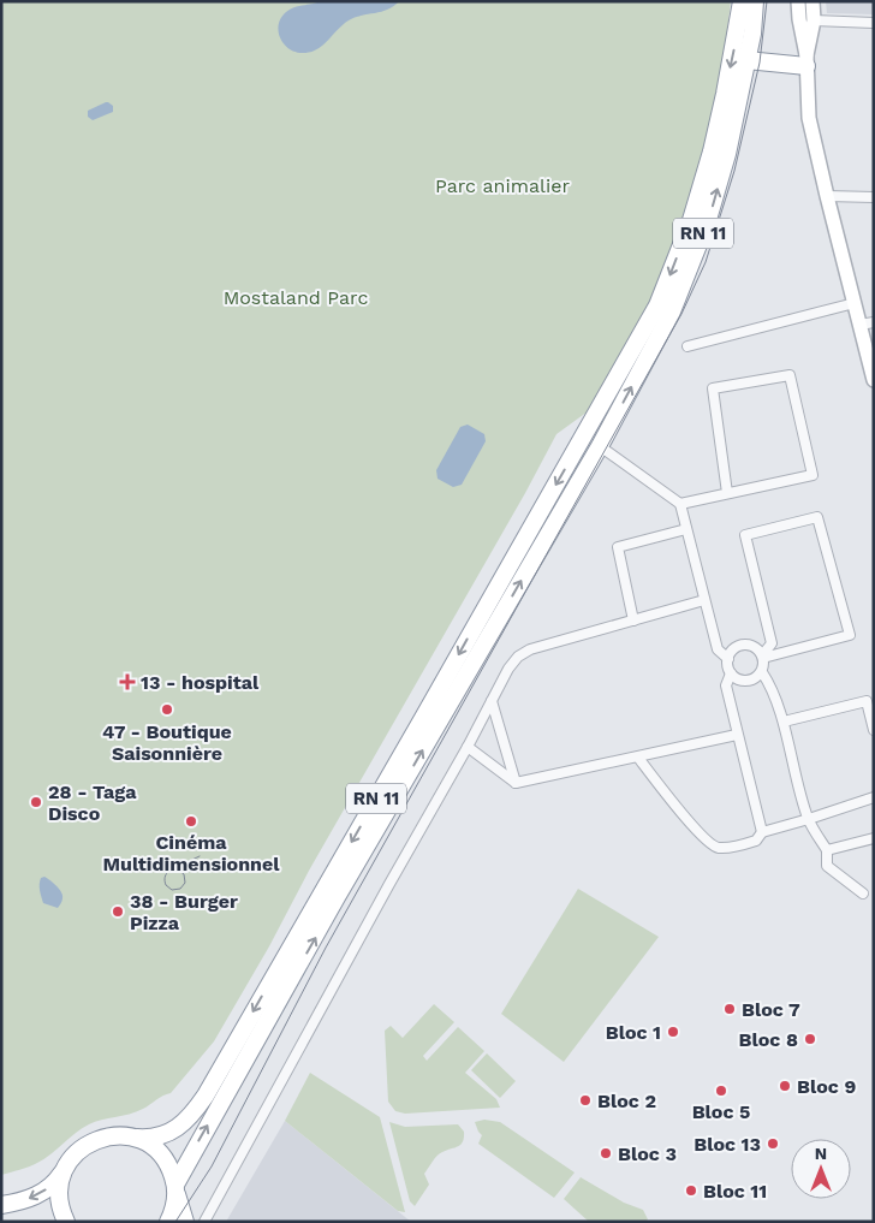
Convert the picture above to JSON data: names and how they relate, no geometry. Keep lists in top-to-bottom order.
{
  "streets": {
    "highway": ["RN 11"]
  },
  "parks": ["Parc animalier", "Mostaland Parc"],
  "places": {
    "health": ["13 - hospital"],
    "other": [
      "47 - Boutique Saisonnière",
      "28 - Taga Disco",
      "Cinéma Multidimensionnel",
      "38 - Burger Pizza",
      "Bloc 7",
      "Bloc 1",
      "Bloc 8",
      "Bloc 9",
      "Bloc 5",
      "Bloc 2",
      "Bloc 13",
      "Bloc 3",
      "Bloc 11"
    ]
  },
  "north": "top"
}
